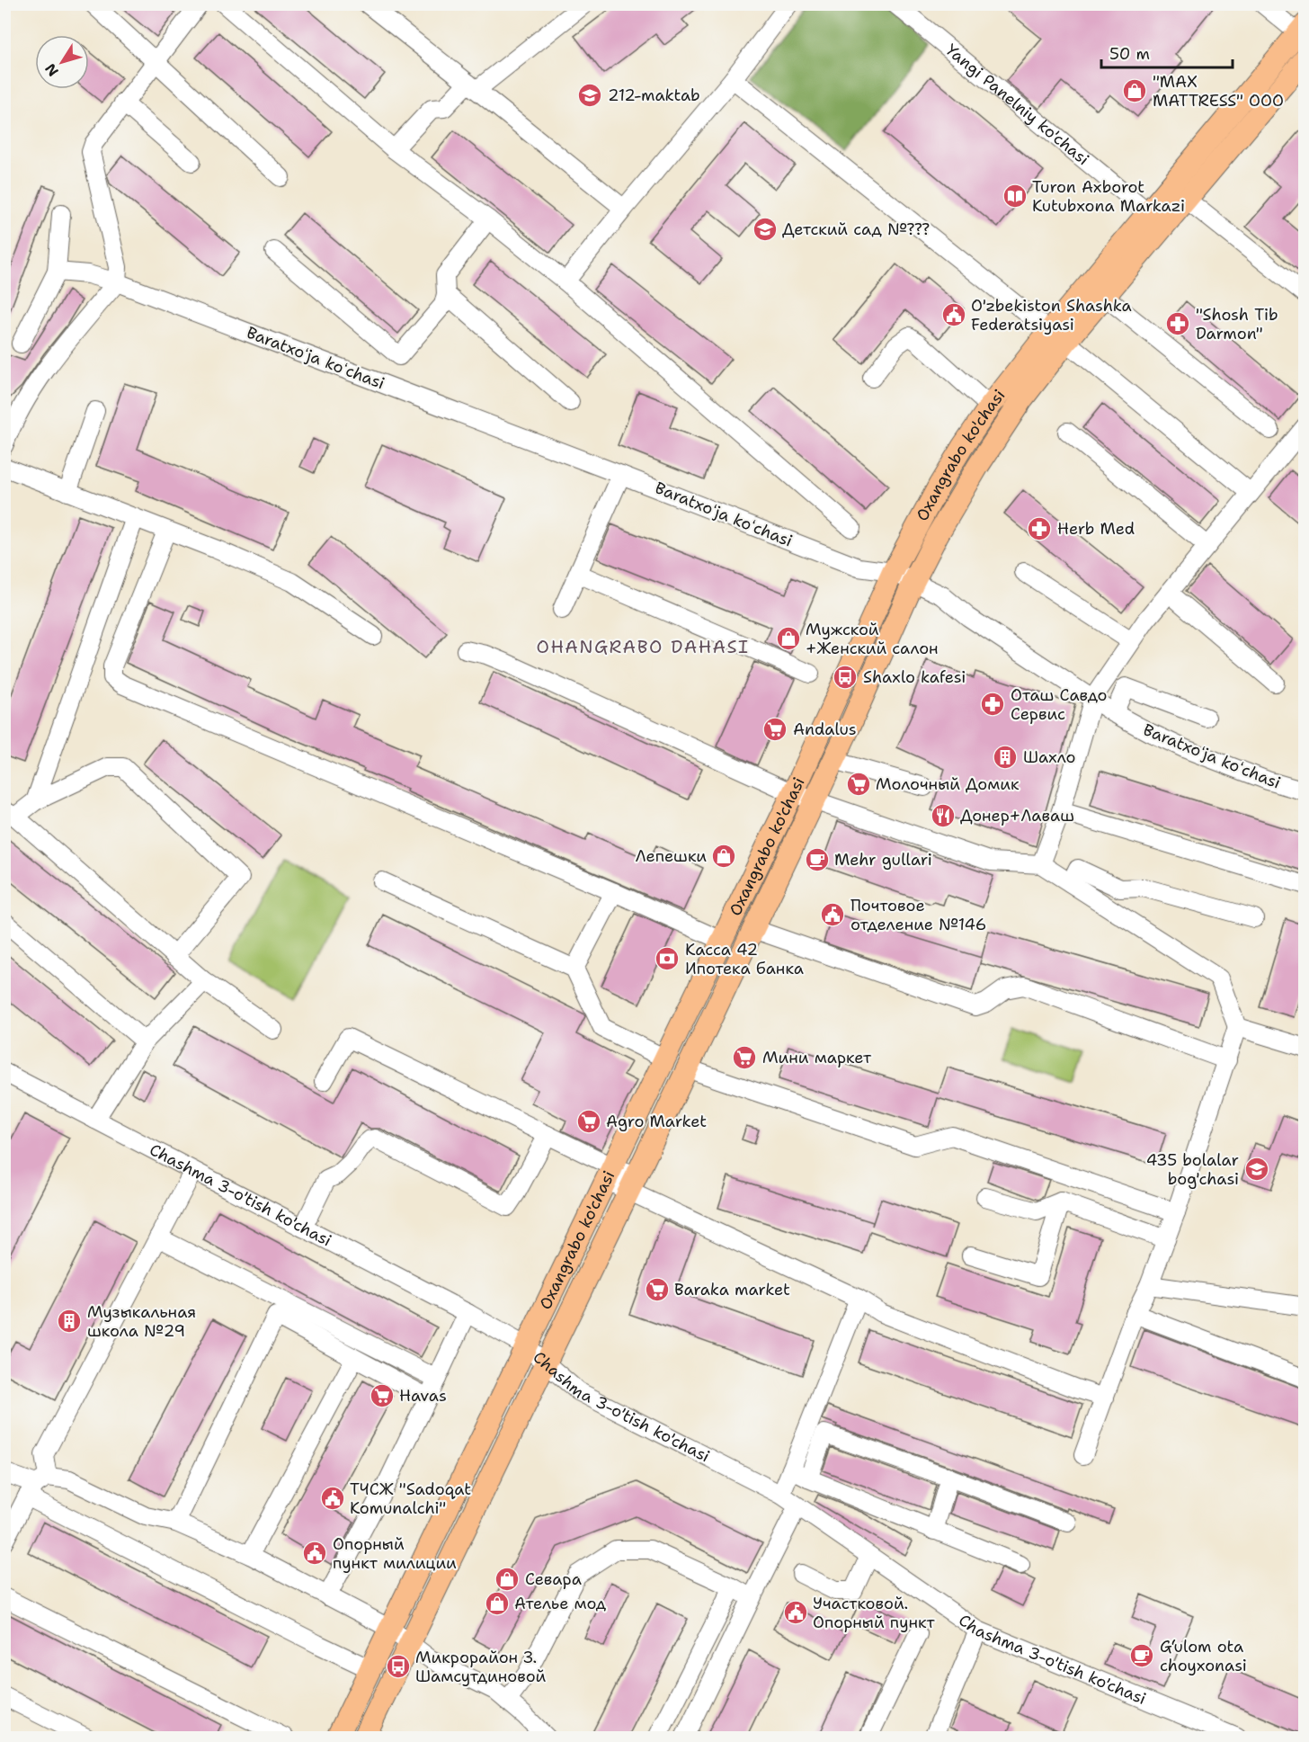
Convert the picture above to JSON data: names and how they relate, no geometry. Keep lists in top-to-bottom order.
{
  "streets": {
    "main road": ["Oxangrabo ko'chasi"],
    "street": ["Yangi Panelniy ko'chasi", "Baratxoʻja koʻchasi", "Chashma 3-o'tish ko'chasi"]
  },
  "crossings": [
    ["Yangi Panelniy ko'chasi", "Oxangrabo ko'chasi"],
    ["Baratxoʻja koʻchasi", "Oxangrabo ko'chasi"],
    ["Oxangrabo ko'chasi", "Chashma 3-o'tish ko'chasi"]
  ],
  "districts": ["OHANGRABO DAHASI"],
  "places": {
    "shop": [
      "\"MAX MATTRESS\" ООО",
      "Мужской +Женский салон",
      "Лепешки",
      "Севара",
      "Ателье мод"
    ],
    "school or university": ["212-maktab", "Детский сад №???", "435 bolalar bog'chasi"],
    "library": ["Turon Axborot Kutubxona Markazi"],
    "public building": [
      "O'zbekiston Shashka Federatsiyasi",
      "Почтовое отделение №146",
      "ТЧСЖ \"Sadoqat Komunalchi\"",
      "Опорный пункт милиции",
      "Участковой. Опорный пункт"
    ],
    "pharmacy": ["\"Shosh Tib Darmon\"", "Herb Med", "Оташ Савдо Сервис"],
    "bus stop": ["Shaxlo kafesi", "Микрорайон З. Шамсутдиновой"],
    "supermarket": [
      "Andalus",
      "Молочный Домик",
      "Мини маркет",
      "Agro Market",
      "Baraka market",
      "Havas"
    ],
    "building": ["Шахло", "Музыкальная школа №29"],
    "restaurant": ["Донер+Лаваш"],
    "cafe": ["Mehr gullari", "G‘ulom ota choyxonasi"],
    "bank": ["Касса 42 Ипотека банка"]
  },
  "scale_bar": "50 m",
  "north": "bottom left"
}
